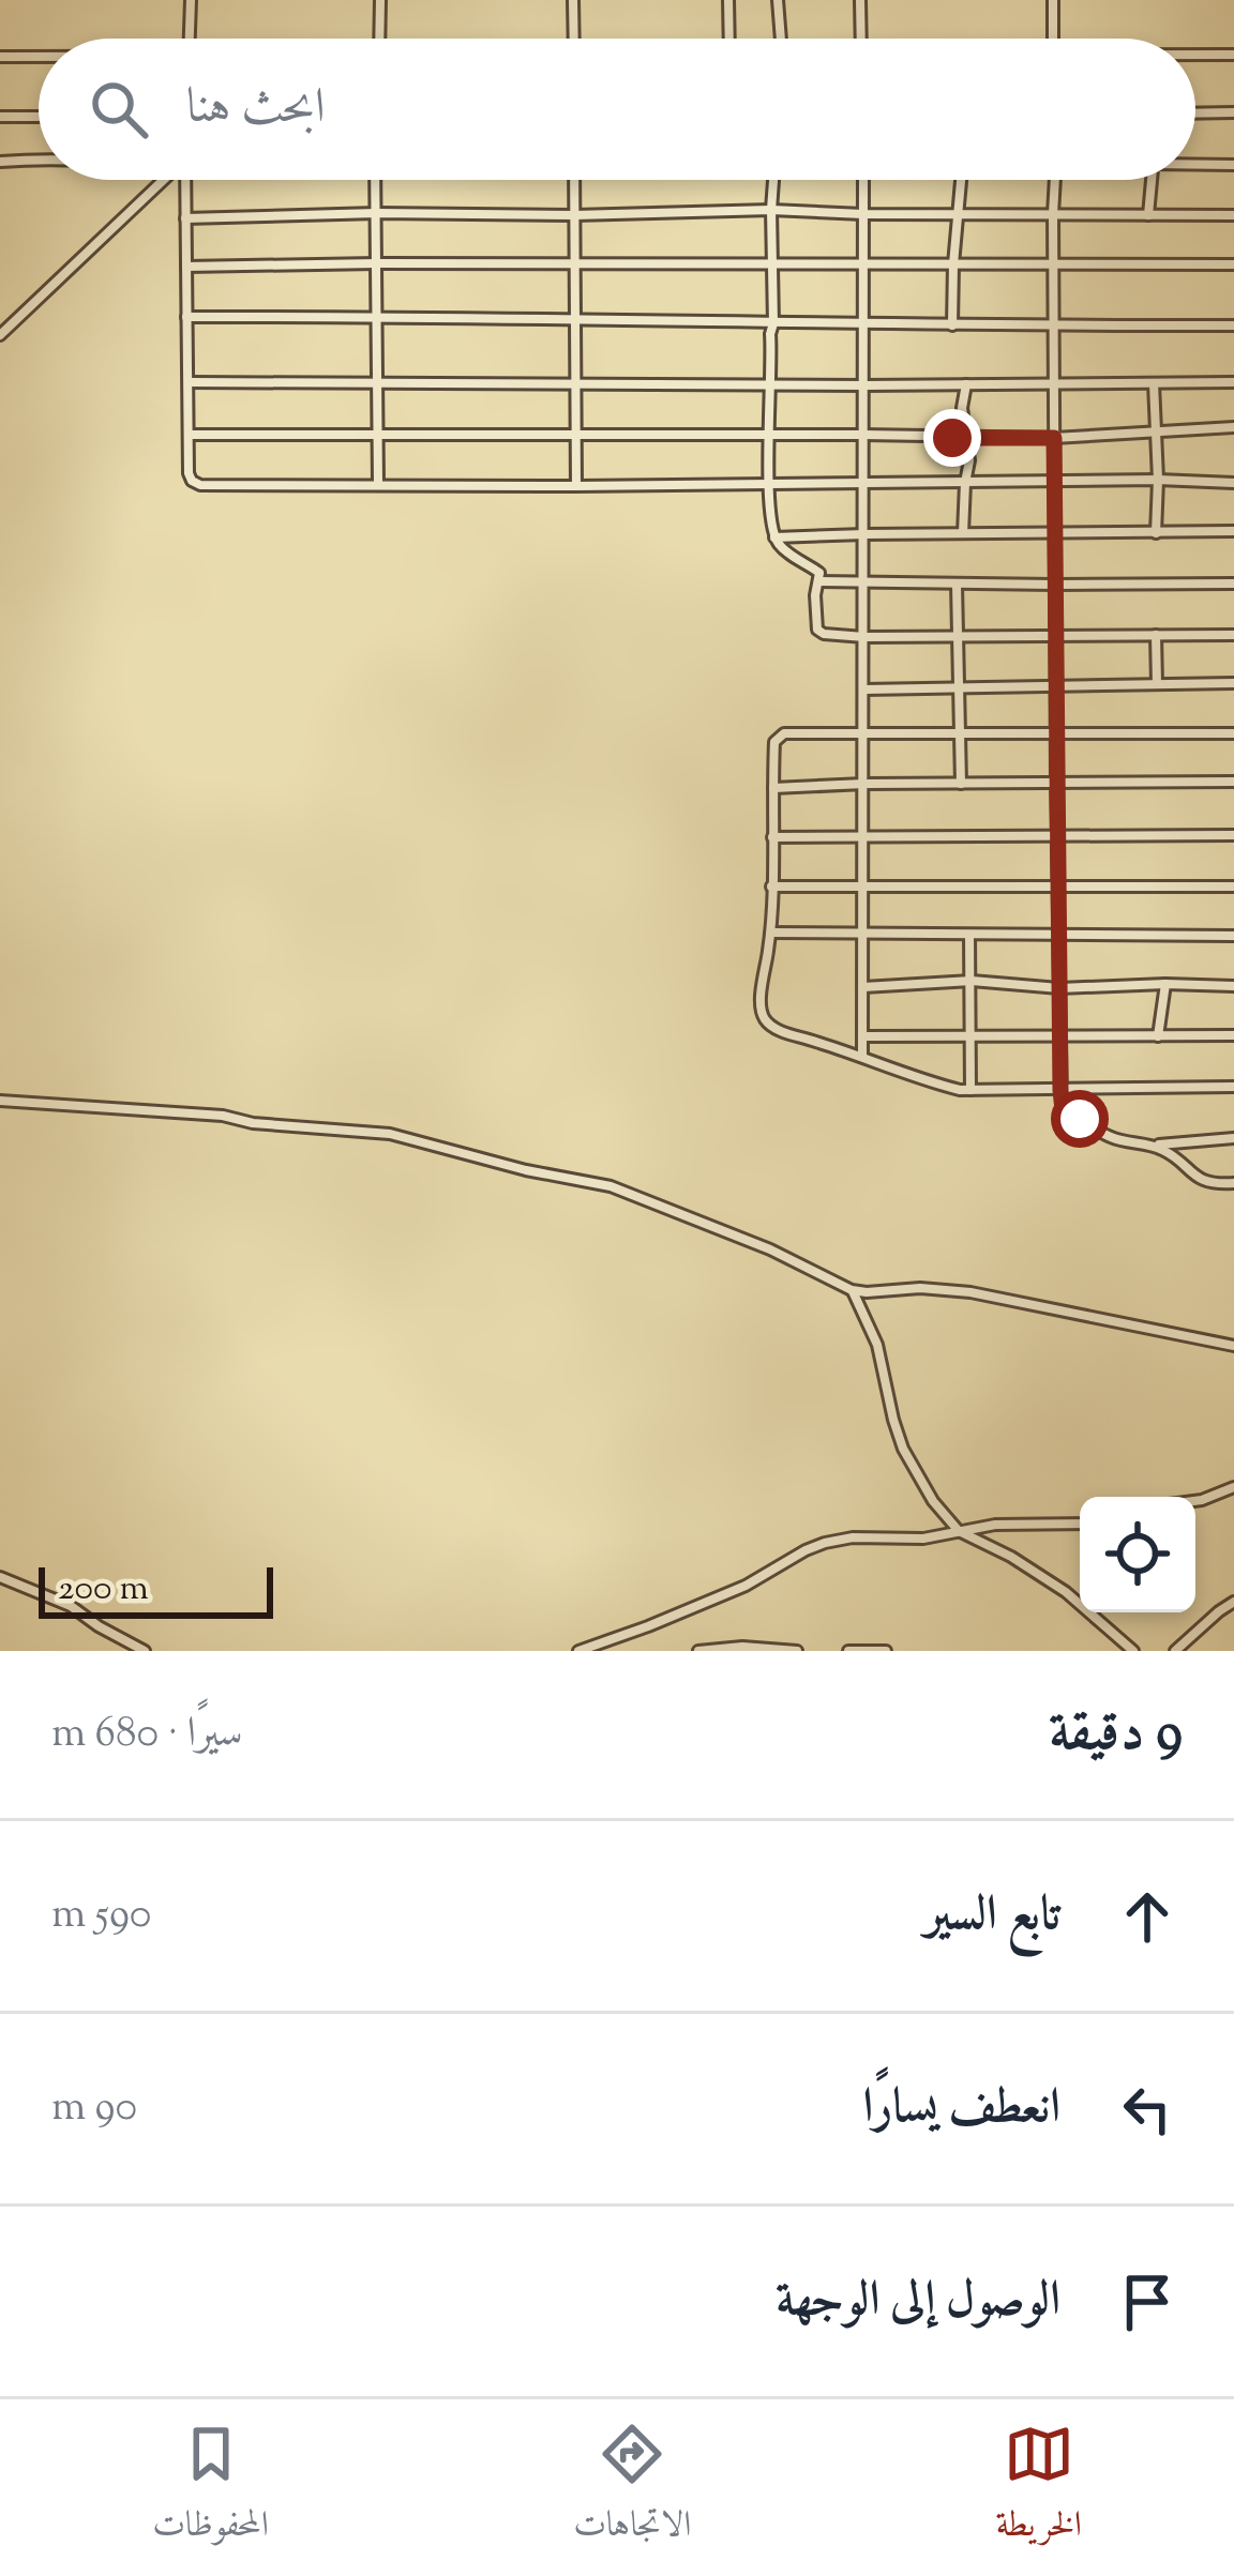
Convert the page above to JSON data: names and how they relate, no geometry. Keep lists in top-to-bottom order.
{
  "scale_bar": "200 m",
  "page": {
    "search": "ابحث هنا",
    "scale": "200 m",
    "heading": ["9 دقيقة", "سيرًا · 680 m"],
    "list": [
      ["تابع السير", "590 m"],
      ["انعطف يسارًا", "90 m"],
      "الوصول إلى الوجهة"
    ],
    "nav": ["الخريطة", "الاتجاهات", "المحفوظات"]
  }
}
